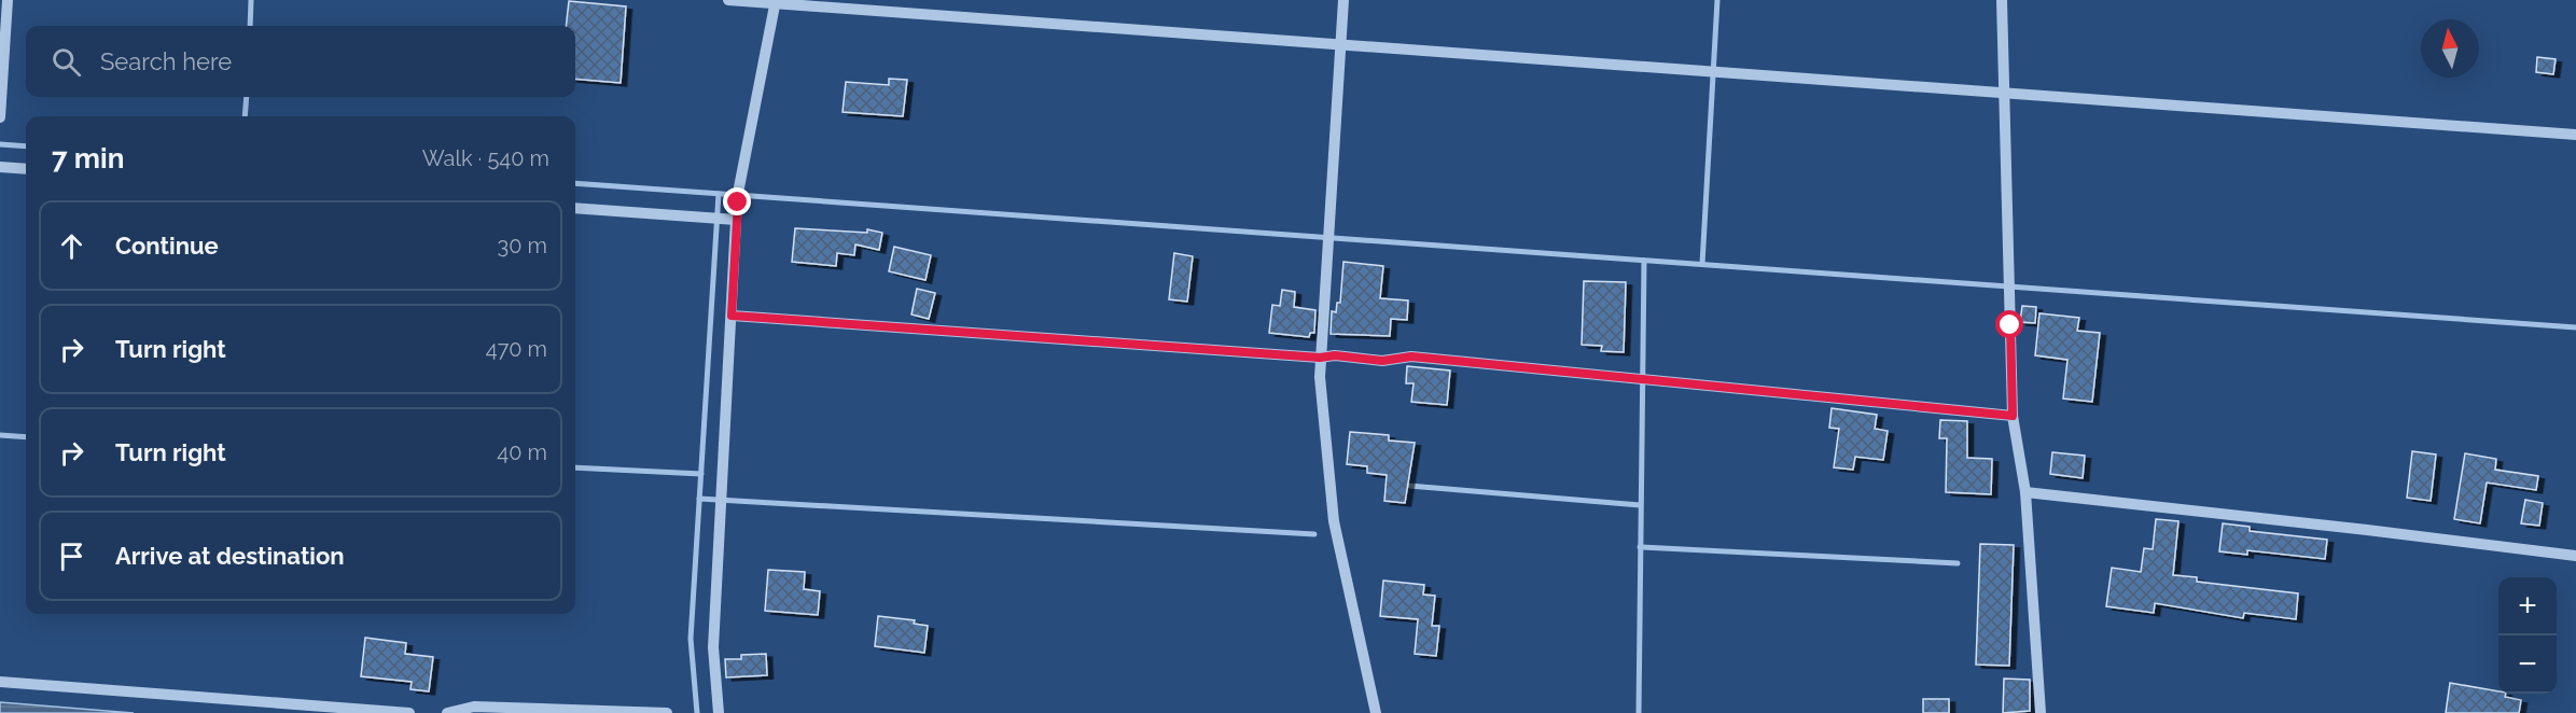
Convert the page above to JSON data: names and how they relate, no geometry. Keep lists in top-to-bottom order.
{
  "north": "top",
  "page": {
    "search": "Search here",
    "heading": ["7 min", "Walk · 540 m"],
    "list": [
      ["Continue", "30 m"],
      ["Turn right", "470 m"],
      ["Turn right", "40 m"],
      "Arrive at destination"
    ],
    "map_buttons": ["+", "−"]
  }
}
